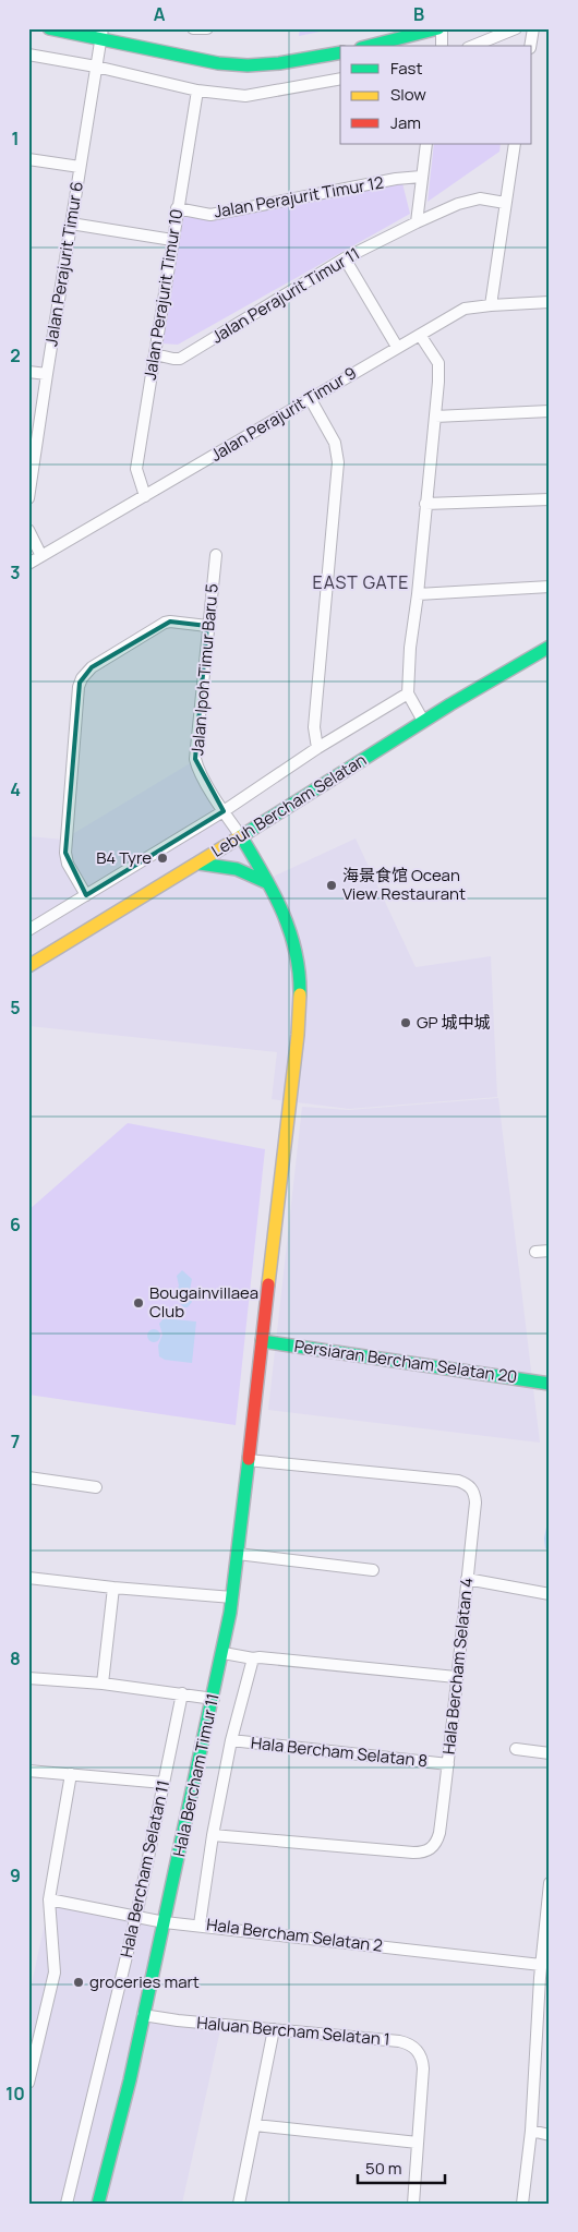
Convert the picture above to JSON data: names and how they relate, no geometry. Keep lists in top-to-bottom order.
{
  "streets": {
    "street": [
      "Jalan Perajurit Timur 12",
      "Jalan Perajurit Timur 6",
      "Jalan Perajurit Timur 10",
      "Jalan Perajurit Timur 11",
      "Jalan Perajurit Timur 9",
      "Jalan Ipoh Timur Baru 5",
      "Lebuh Bercham Selatan",
      "Persiaran Bercham Selatan 20",
      "Hala Bercham Selatan 4",
      "Hala Bercham Selatan 8",
      "Hala Bercham Timur 11",
      "Hala Bercham Selatan 11",
      "Hala Bercham Selatan 2",
      "Haluan Bercham Selatan 1"
    ]
  },
  "crossings": [
    ["Jalan Perajurit Timur 12", "Jalan Perajurit Timur 10"],
    ["Jalan Perajurit Timur 10", "Jalan Perajurit Timur 11"],
    ["Jalan Perajurit Timur 10", "Jalan Perajurit Timur 9"],
    ["Jalan Ipoh Timur Baru 5", "Lebuh Bercham Selatan"],
    ["Jalan Ipoh Timur Baru 5", "Hala Bercham Timur 11"],
    ["Lebuh Bercham Selatan", "Hala Bercham Timur 11"],
    ["Persiaran Bercham Selatan 20", "Hala Bercham Timur 11"],
    ["Hala Bercham Selatan 4", "Hala Bercham Selatan 8"],
    ["Hala Bercham Selatan 4", "Hala Bercham Timur 11"],
    ["Hala Bercham Timur 11", "Hala Bercham Selatan 2"],
    ["Hala Bercham Timur 11", "Haluan Bercham Selatan 1"],
    ["Hala Bercham Selatan 11", "Hala Bercham Selatan 2"]
  ],
  "districts": ["EAST GATE"],
  "places": [
    "B4 Tyre",
    "海景食馆 Ocean View Restaurant",
    "GP 城中城",
    "Bougainvillaea Club",
    "groceries mart"
  ],
  "legend": ["Fast", "Slow", "Jam"],
  "scale_bar": "50 m",
  "grid": {
    "columns": ["A", "B"],
    "rows": [
      "1",
      "2",
      "3",
      "4",
      "5",
      "6",
      "7",
      "8",
      "9",
      "10"
    ]
  }
}
